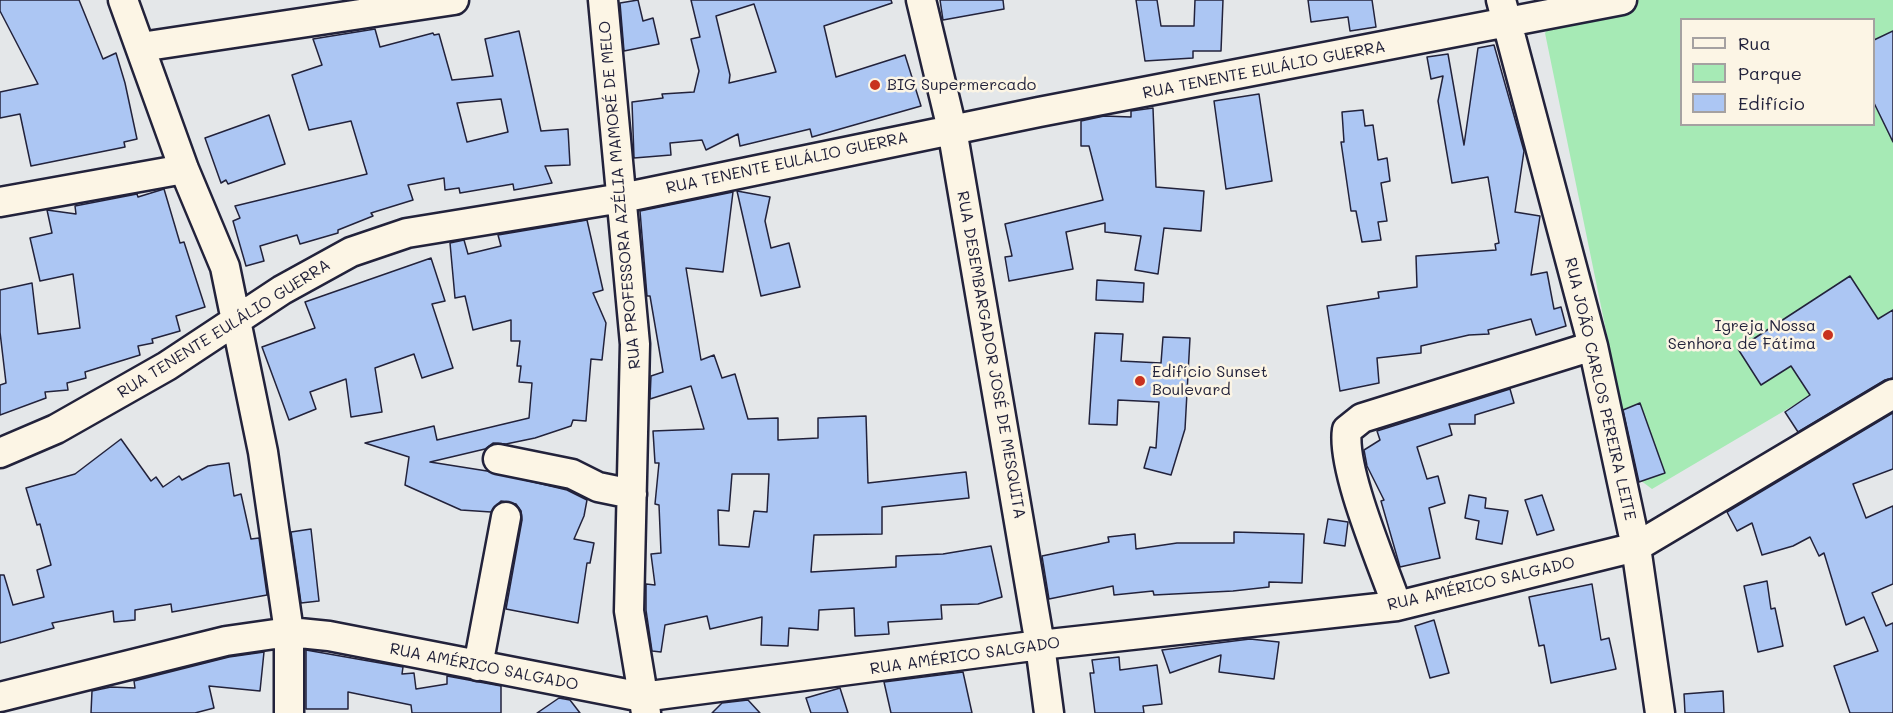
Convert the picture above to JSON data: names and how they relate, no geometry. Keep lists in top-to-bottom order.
{
  "streets": {
    "street": [
      "RUA TENENTE EULÁLIO GUERRA",
      "RUA PROFESSORA AZÉLIA MAMORÉ DE MELO",
      "RUA DESEMBARGADOR JOSÉ DE MESQUITA",
      "RUA JOÃO CARLOS PEREIRA LEITE",
      "RUA AMÉRICO SALGADO"
    ]
  },
  "crossings": [
    ["RUA TENENTE EULÁLIO GUERRA", "RUA PROFESSORA AZÉLIA MAMORÉ DE MELO"],
    ["RUA TENENTE EULÁLIO GUERRA", "RUA DESEMBARGADOR JOSÉ DE MESQUITA"],
    ["RUA TENENTE EULÁLIO GUERRA", "RUA JOÃO CARLOS PEREIRA LEITE"],
    ["RUA PROFESSORA AZÉLIA MAMORÉ DE MELO", "RUA AMÉRICO SALGADO"],
    ["RUA DESEMBARGADOR JOSÉ DE MESQUITA", "RUA AMÉRICO SALGADO"],
    ["RUA JOÃO CARLOS PEREIRA LEITE", "RUA AMÉRICO SALGADO"]
  ],
  "places": ["BIG Supermercado", "Igreja Nossa Senhora de Fátima", "Edifício Sunset Boulevard"],
  "legend": ["Rua", "Parque", "Edifício"]
}
